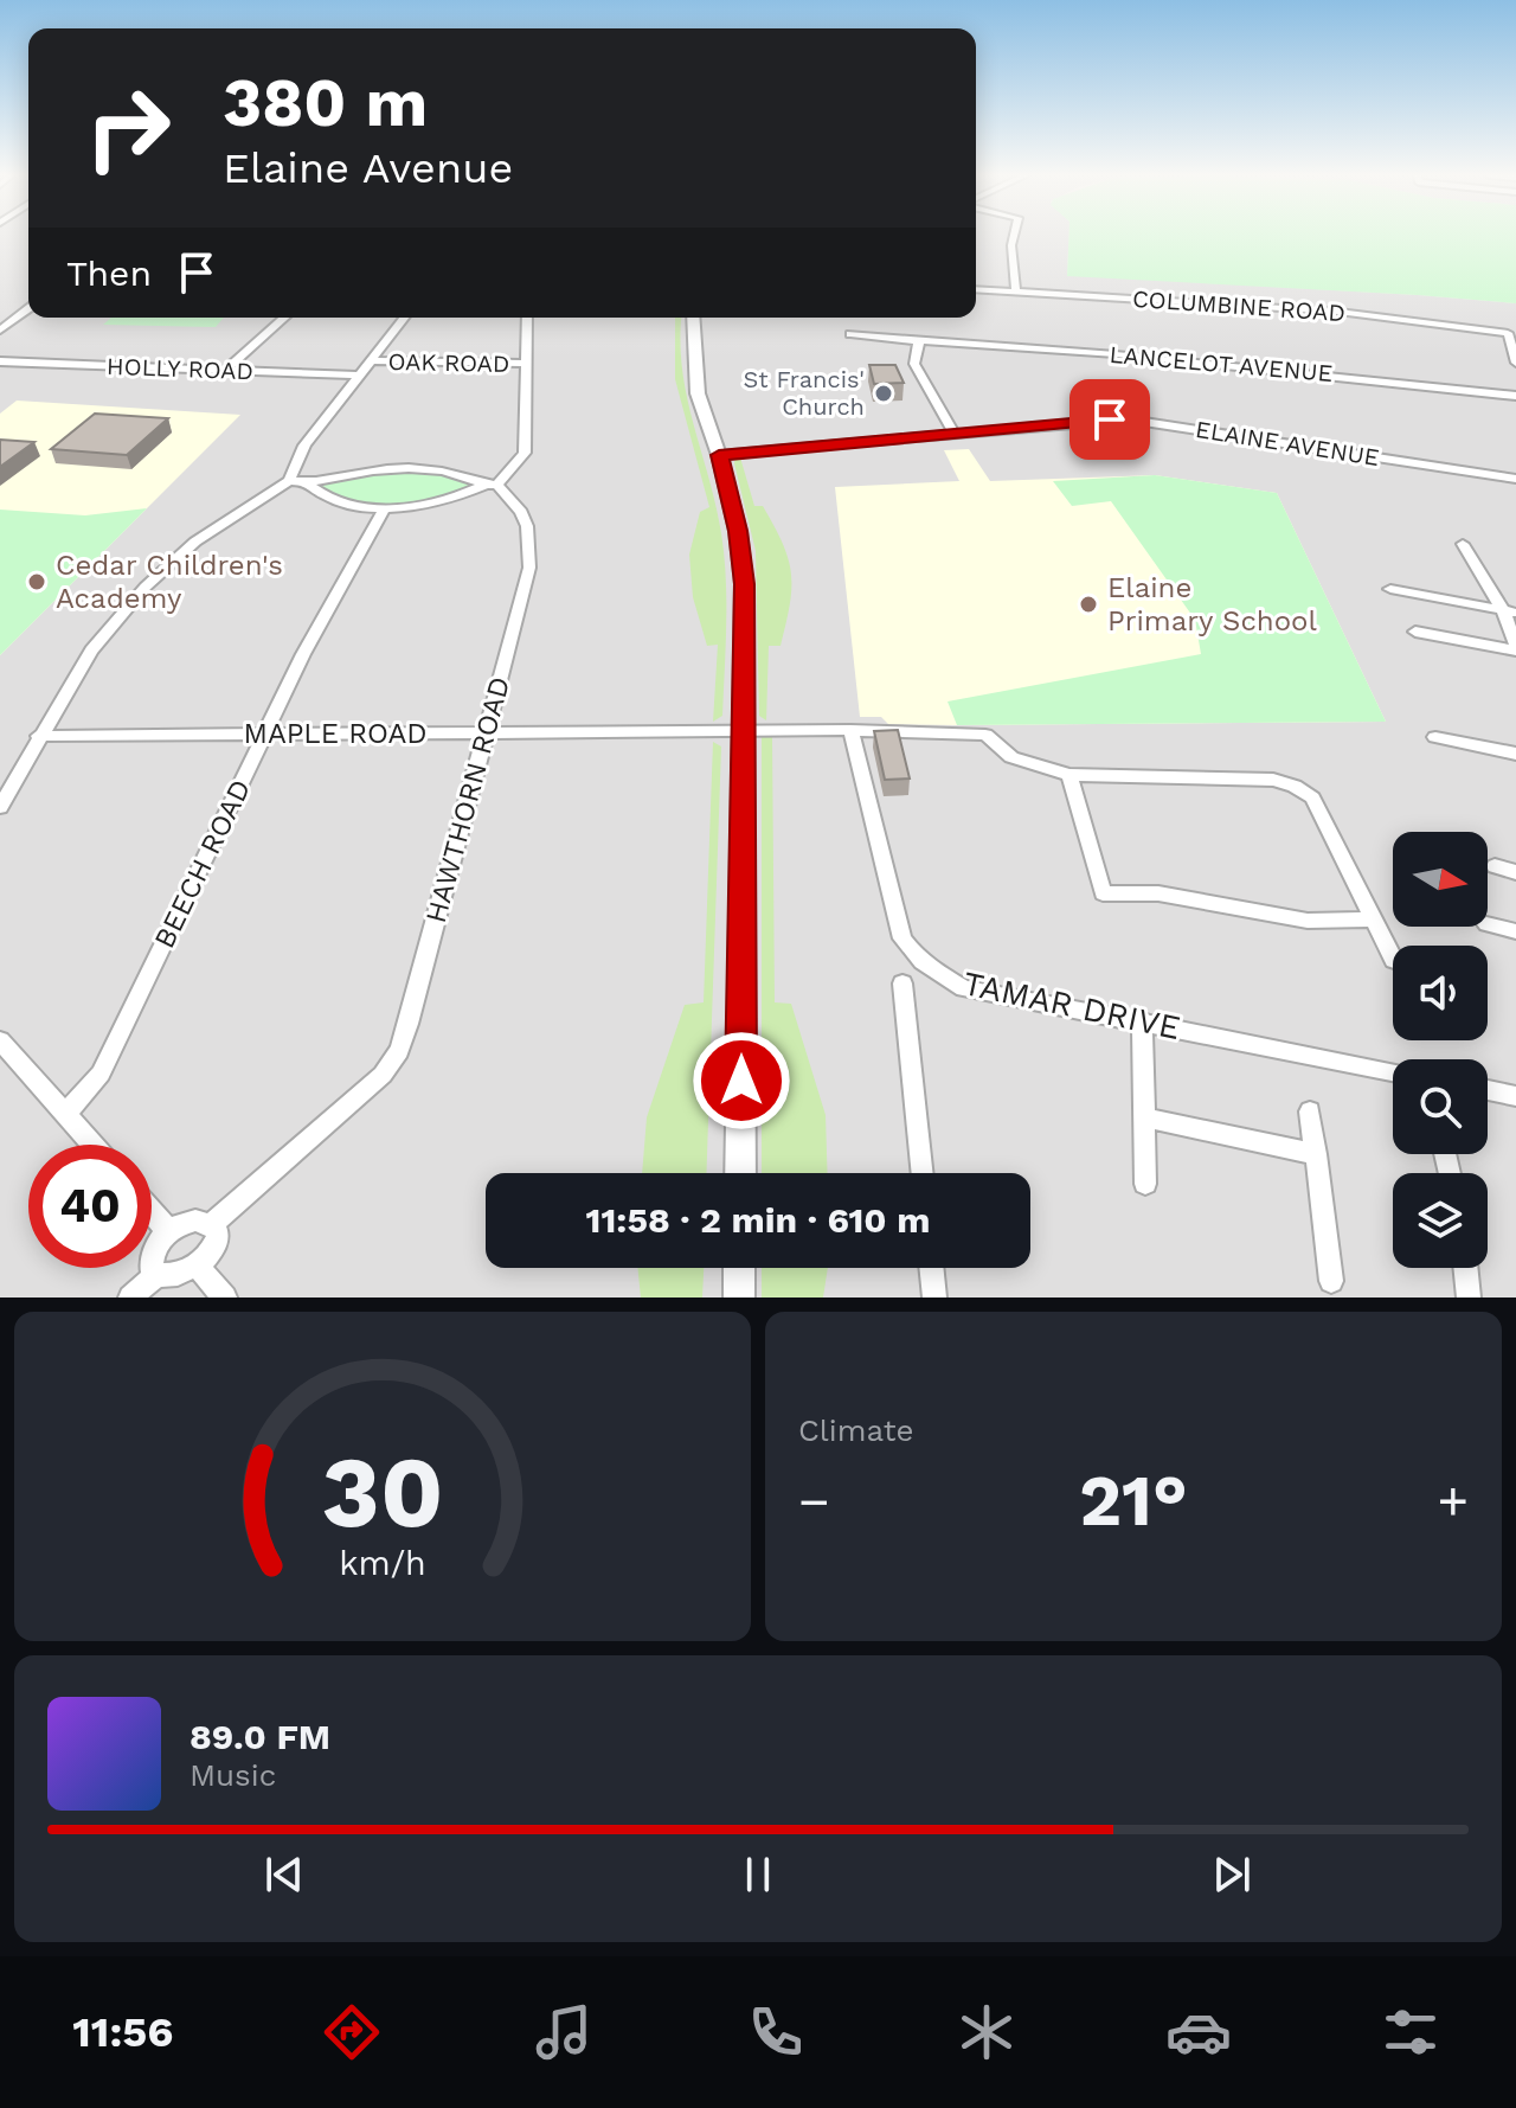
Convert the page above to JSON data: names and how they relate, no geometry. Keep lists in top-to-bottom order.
{
  "streets": {
    "street": [
      "COLUMBINE ROAD",
      "OAK ROAD",
      "LANCELOT AVENUE",
      "HOLLY ROAD",
      "ELAINE AVENUE",
      "MAPLE ROAD",
      "HAWTHORN ROAD",
      "BEECH ROAD",
      "TAMAR DRIVE"
    ]
  },
  "crossings": [
    ["MAPLE ROAD", "HAWTHORN ROAD"],
    ["MAPLE ROAD", "BEECH ROAD"],
    ["MAPLE ROAD", "TAMAR DRIVE"]
  ],
  "places": ["St Francis' Church", "Cedar Children's Academy", "Elaine Primary School"],
  "north": "right",
  "page": {
    "turn": ["380 m", "Elaine Avenue"],
    "then": "Then",
    "limit": "40",
    "trip": "11:58 · 2 min · 610 m",
    "tile": "Climate",
    "heat": ["−", "21°", "+"],
    "song": ["89.0 FM", "Music"],
    "tabs": "11:56",
    "gauge": ["30", "km/h"]
  }
}
